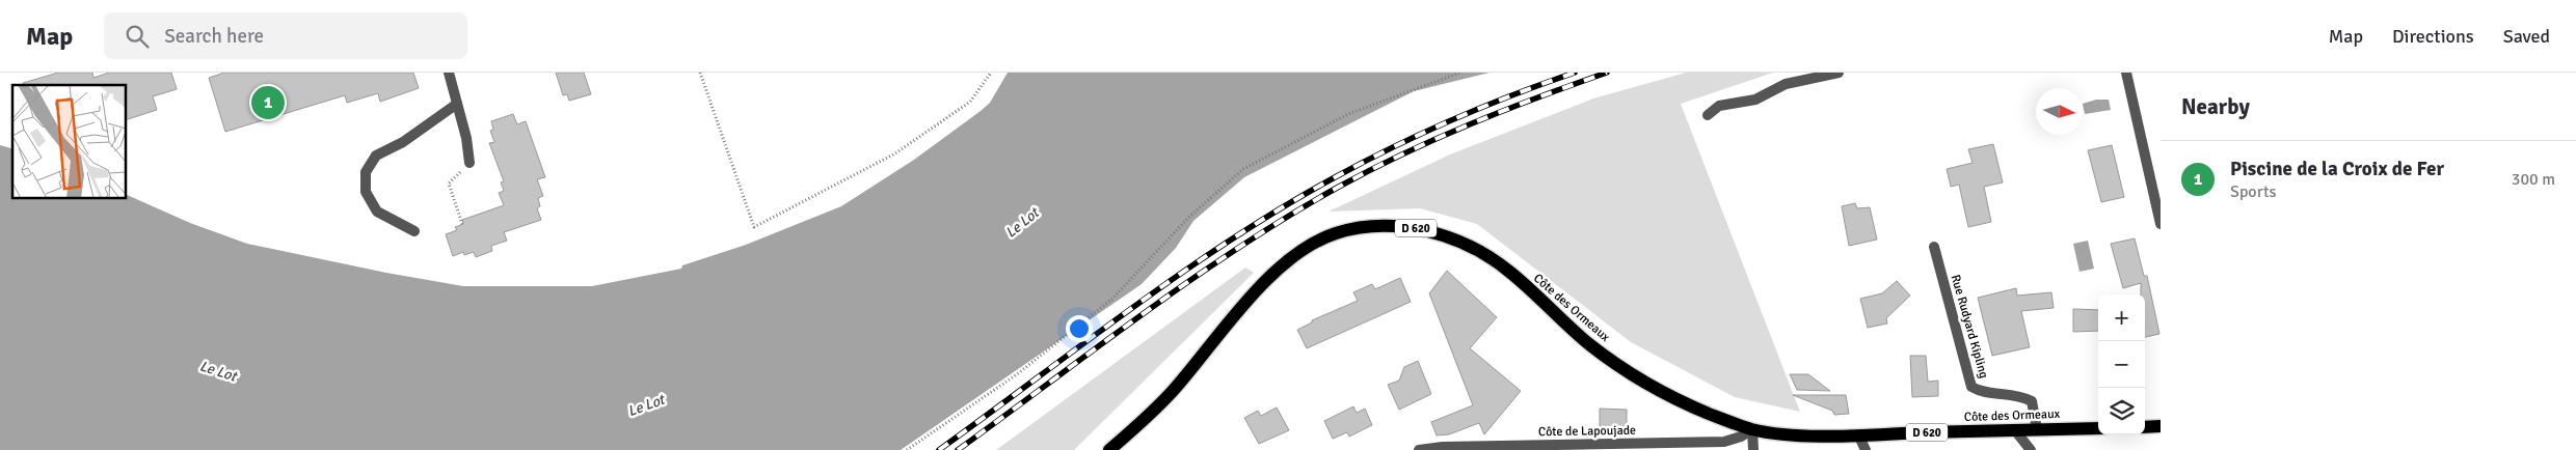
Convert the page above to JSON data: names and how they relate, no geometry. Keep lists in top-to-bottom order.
{
  "streets": {
    "main road": ["D 620", "Côte des Ormeaux"],
    "street": ["Rue Rudyard Kipling", "Côte de Lapoujade"]
  },
  "crossings": [
    ["Côte des Ormeaux", "Rue Rudyard Kipling"],
    ["Côte des Ormeaux", "Côte de Lapoujade"]
  ],
  "water": ["Le Lot"],
  "north": "right",
  "page": {
    "header": "Map",
    "search": "Search here",
    "nav": ["Map", "Directions", "Saved"],
    "heading": "Nearby",
    "pins": "1",
    "list": [
      {
        "mark": "1",
        "name": "Piscine de la Croix de Fer",
        "note": "Sports",
        "value": "300 m"
      }
    ],
    "map_buttons": ["+", "−"]
  }
}
